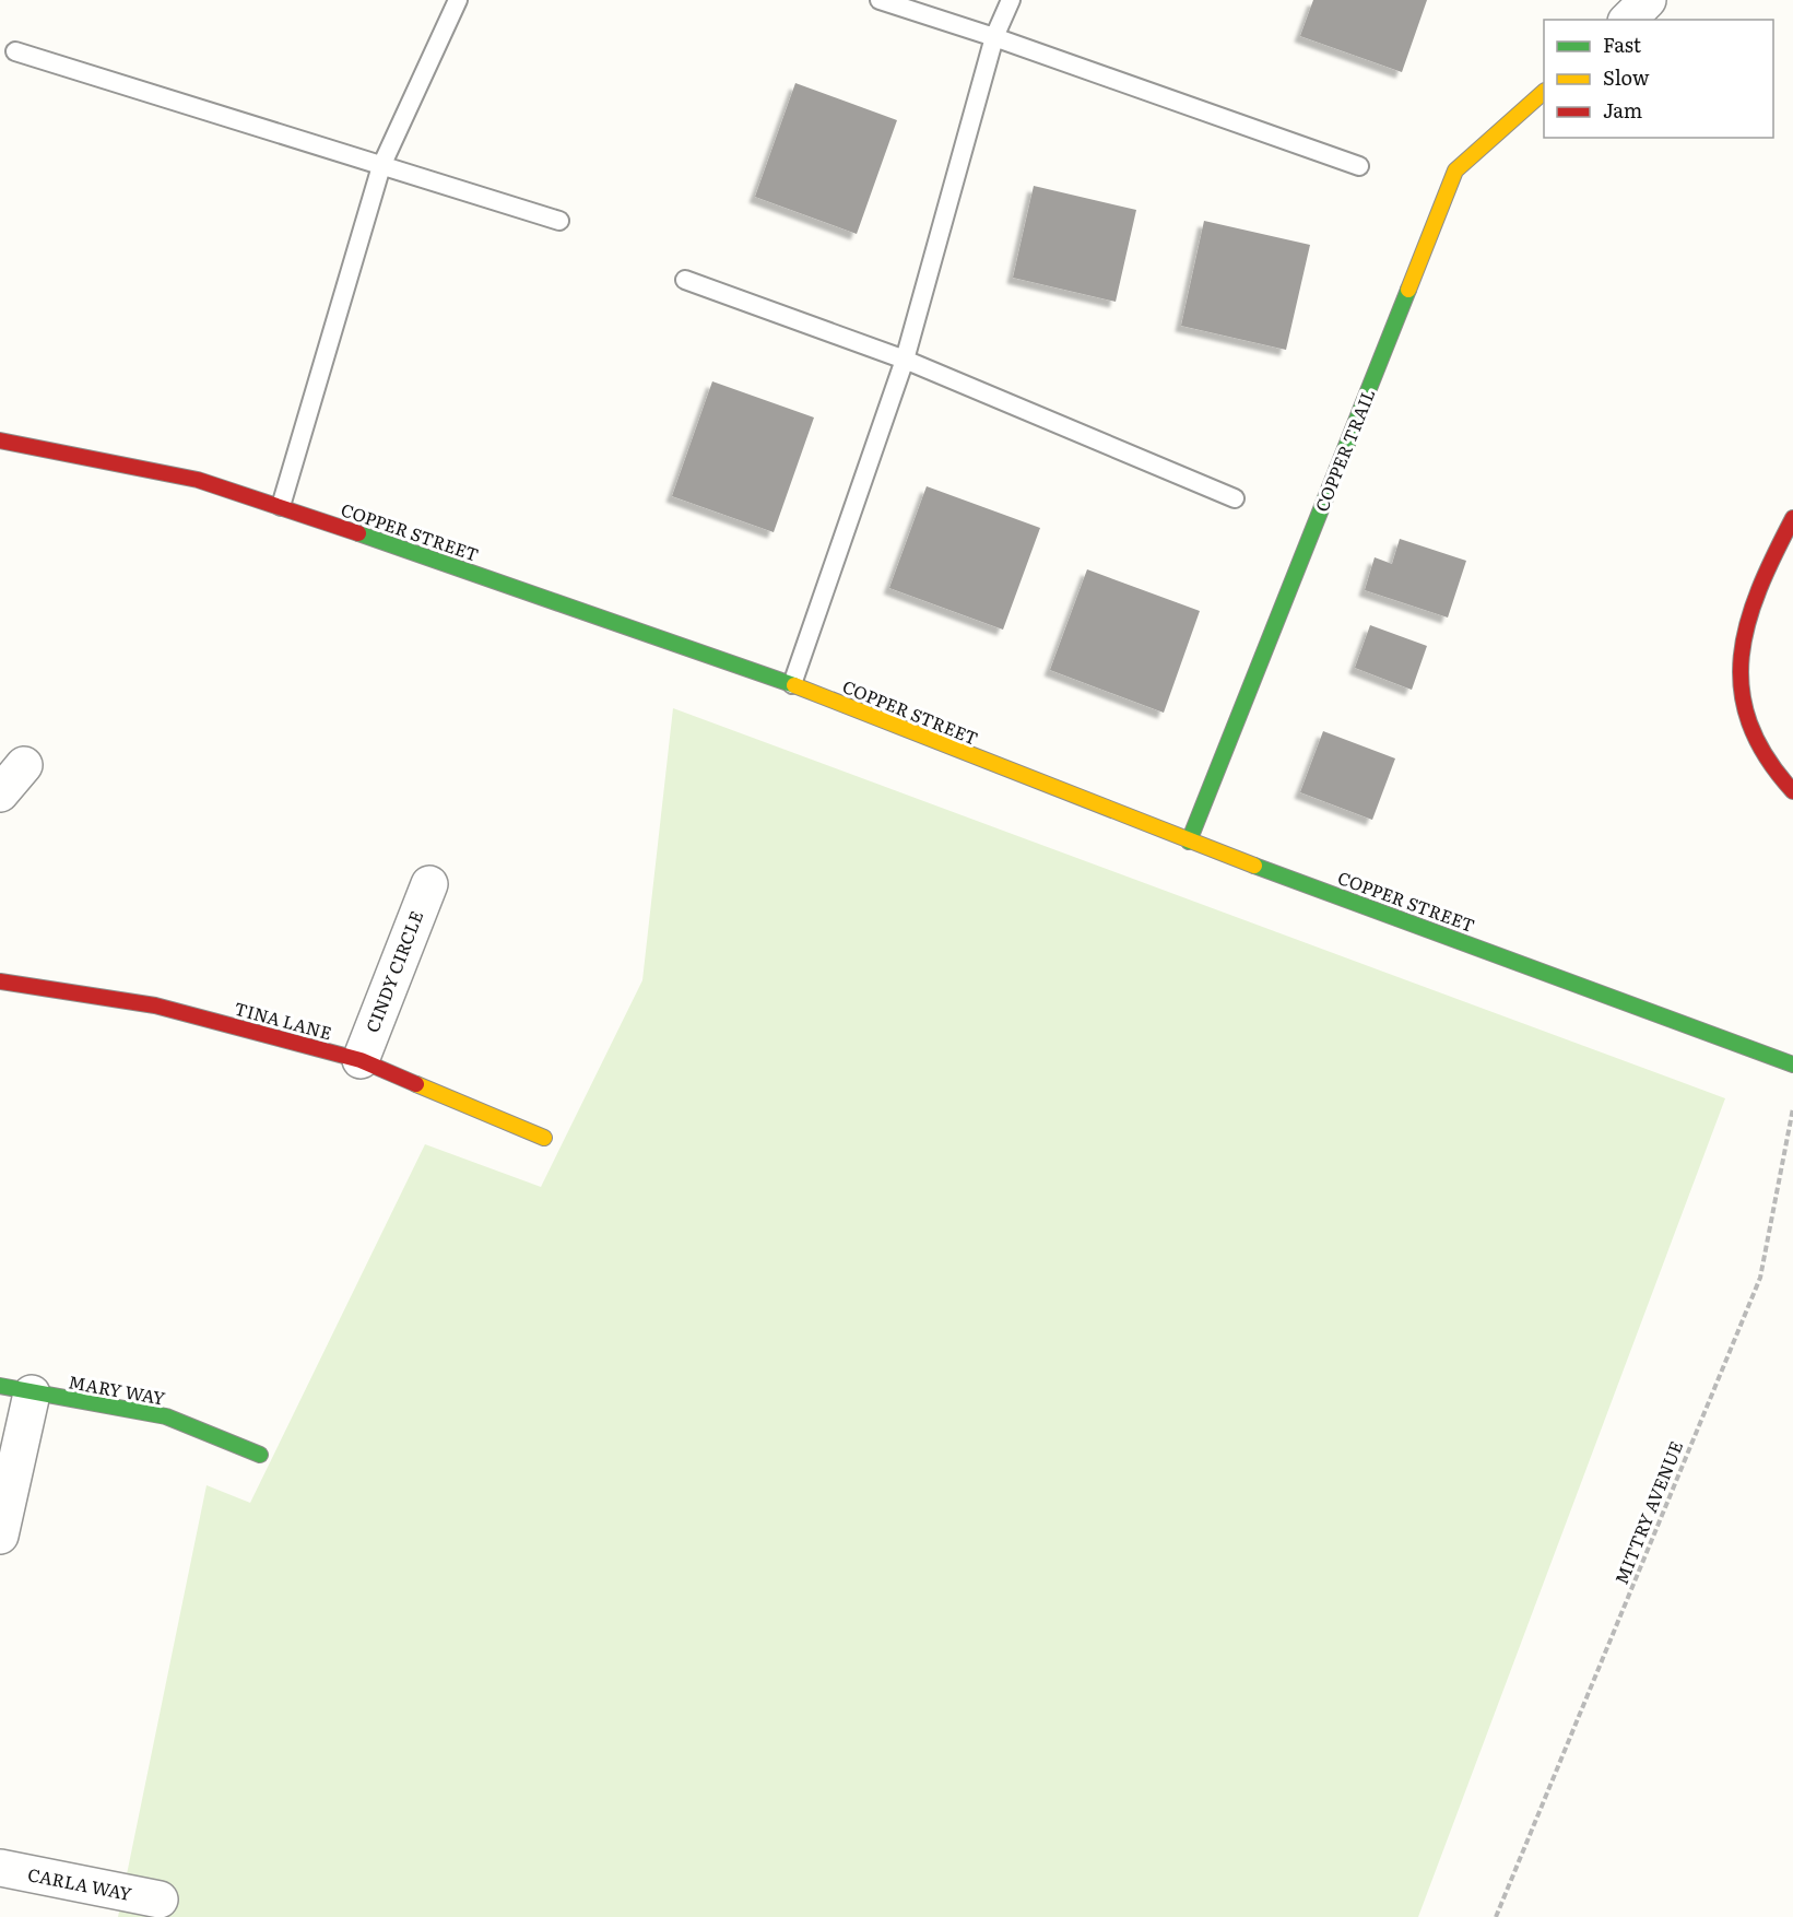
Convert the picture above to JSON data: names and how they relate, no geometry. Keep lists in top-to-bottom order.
{
  "streets": {
    "street": [
      "COPPER TRAIL",
      "COPPER STREET",
      "CINDY CIRCLE",
      "TINA LANE",
      "MARY WAY",
      "CARLA WAY"
    ],
    "path": ["MITTRY AVENUE"]
  },
  "crossings": [
    ["COPPER TRAIL", "COPPER STREET"],
    ["CINDY CIRCLE", "TINA LANE"]
  ],
  "legend": ["Fast", "Slow", "Jam"]
}
